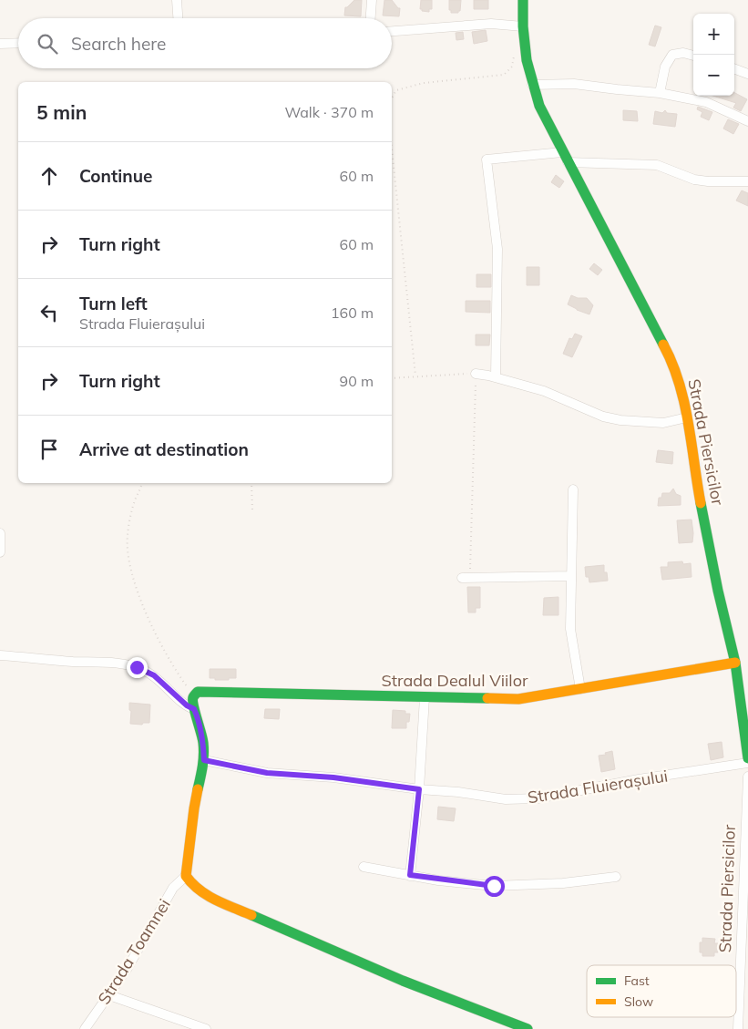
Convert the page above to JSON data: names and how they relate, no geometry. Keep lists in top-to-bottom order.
{
  "streets": {
    "street": [
      "Strada Piersicilor",
      "Strada Dealul Viilor",
      "Strada Fluierașului",
      "Strada Toamnei"
    ]
  },
  "crossings": [
    ["Strada Piersicilor", "Strada Dealul Viilor"]
  ],
  "legend": ["Fast", "Slow"],
  "page": {
    "map_buttons": ["+", "−"],
    "search": "Search here",
    "heading": ["5 min", "Walk · 370 m"],
    "list": [
      ["Continue", "60 m"],
      ["Turn right", "60 m"],
      ["Turn left", "Strada Fluierașului", "160 m"],
      ["Turn right", "90 m"],
      "Arrive at destination"
    ]
  }
}
